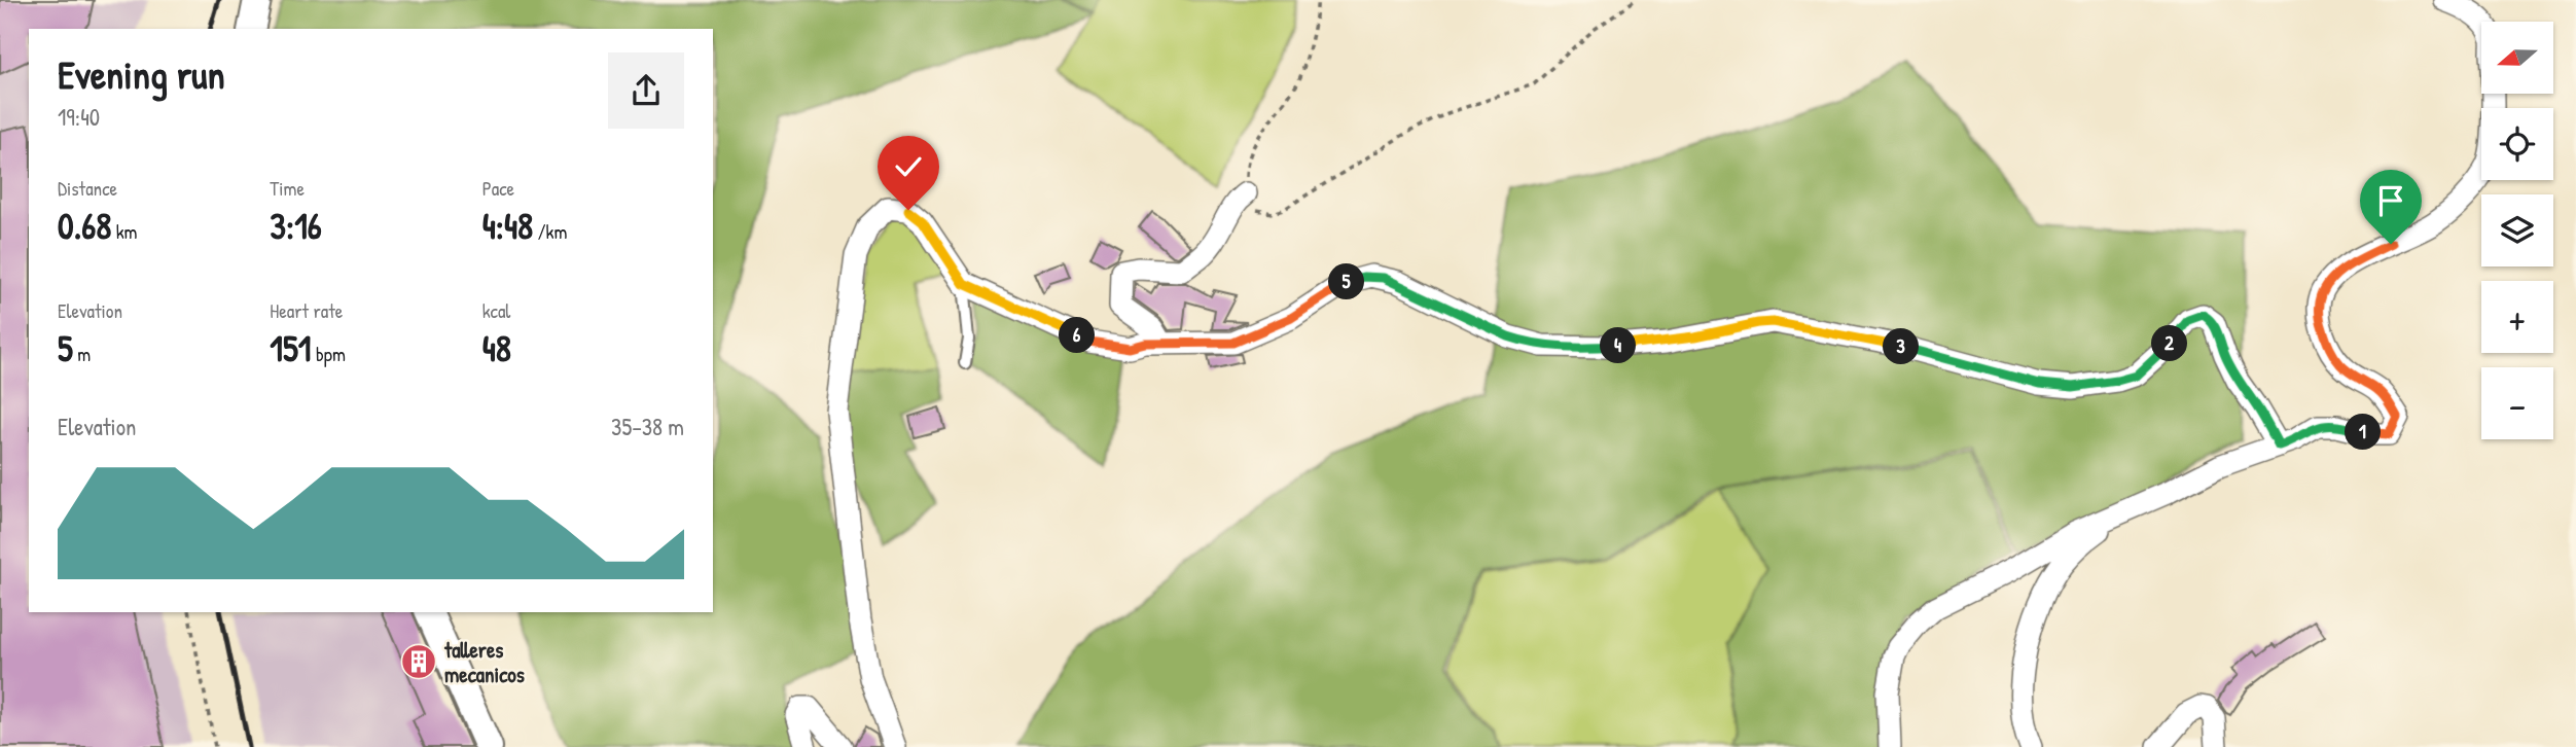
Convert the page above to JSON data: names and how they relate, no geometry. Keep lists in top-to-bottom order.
{
  "places": {
    "building": ["talleres mecanicos"]
  },
  "north": "left",
  "page": {
    "map_buttons": ["+", "−"],
    "heading": ["Evening run", "19:40"],
    "stats": [
      ["Distance", "0.68 km"],
      ["Time", "3:16"],
      ["Pace", "4:48 /km"],
      ["Elevation", "5 m"],
      ["Heart rate", "151 bpm"],
      ["kcal", "48"]
    ],
    "pins": [
      "5",
      "6",
      "2",
      "4",
      "3",
      "1"
    ],
    "chart": ["Elevation", "35–38 m"]
  }
}
